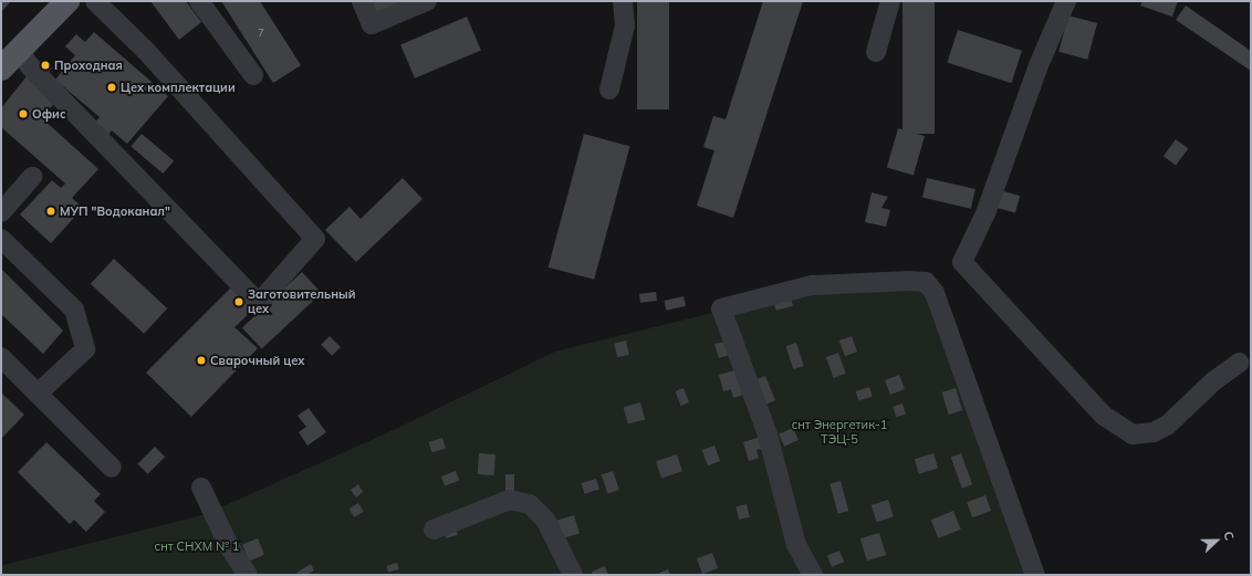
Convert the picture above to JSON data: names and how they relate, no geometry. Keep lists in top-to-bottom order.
{
  "parks": ["снт Энергетик-1 ТЭЦ-5", "снт СНХМ № 1"],
  "places": [
    "Проходная",
    "Цех комплектации",
    "Офис",
    "МУП \"Водоканал\"",
    "Заготовительный цех",
    "Сварочный цех"
  ],
  "house_numbers": ["7"],
  "north": "right"
}
